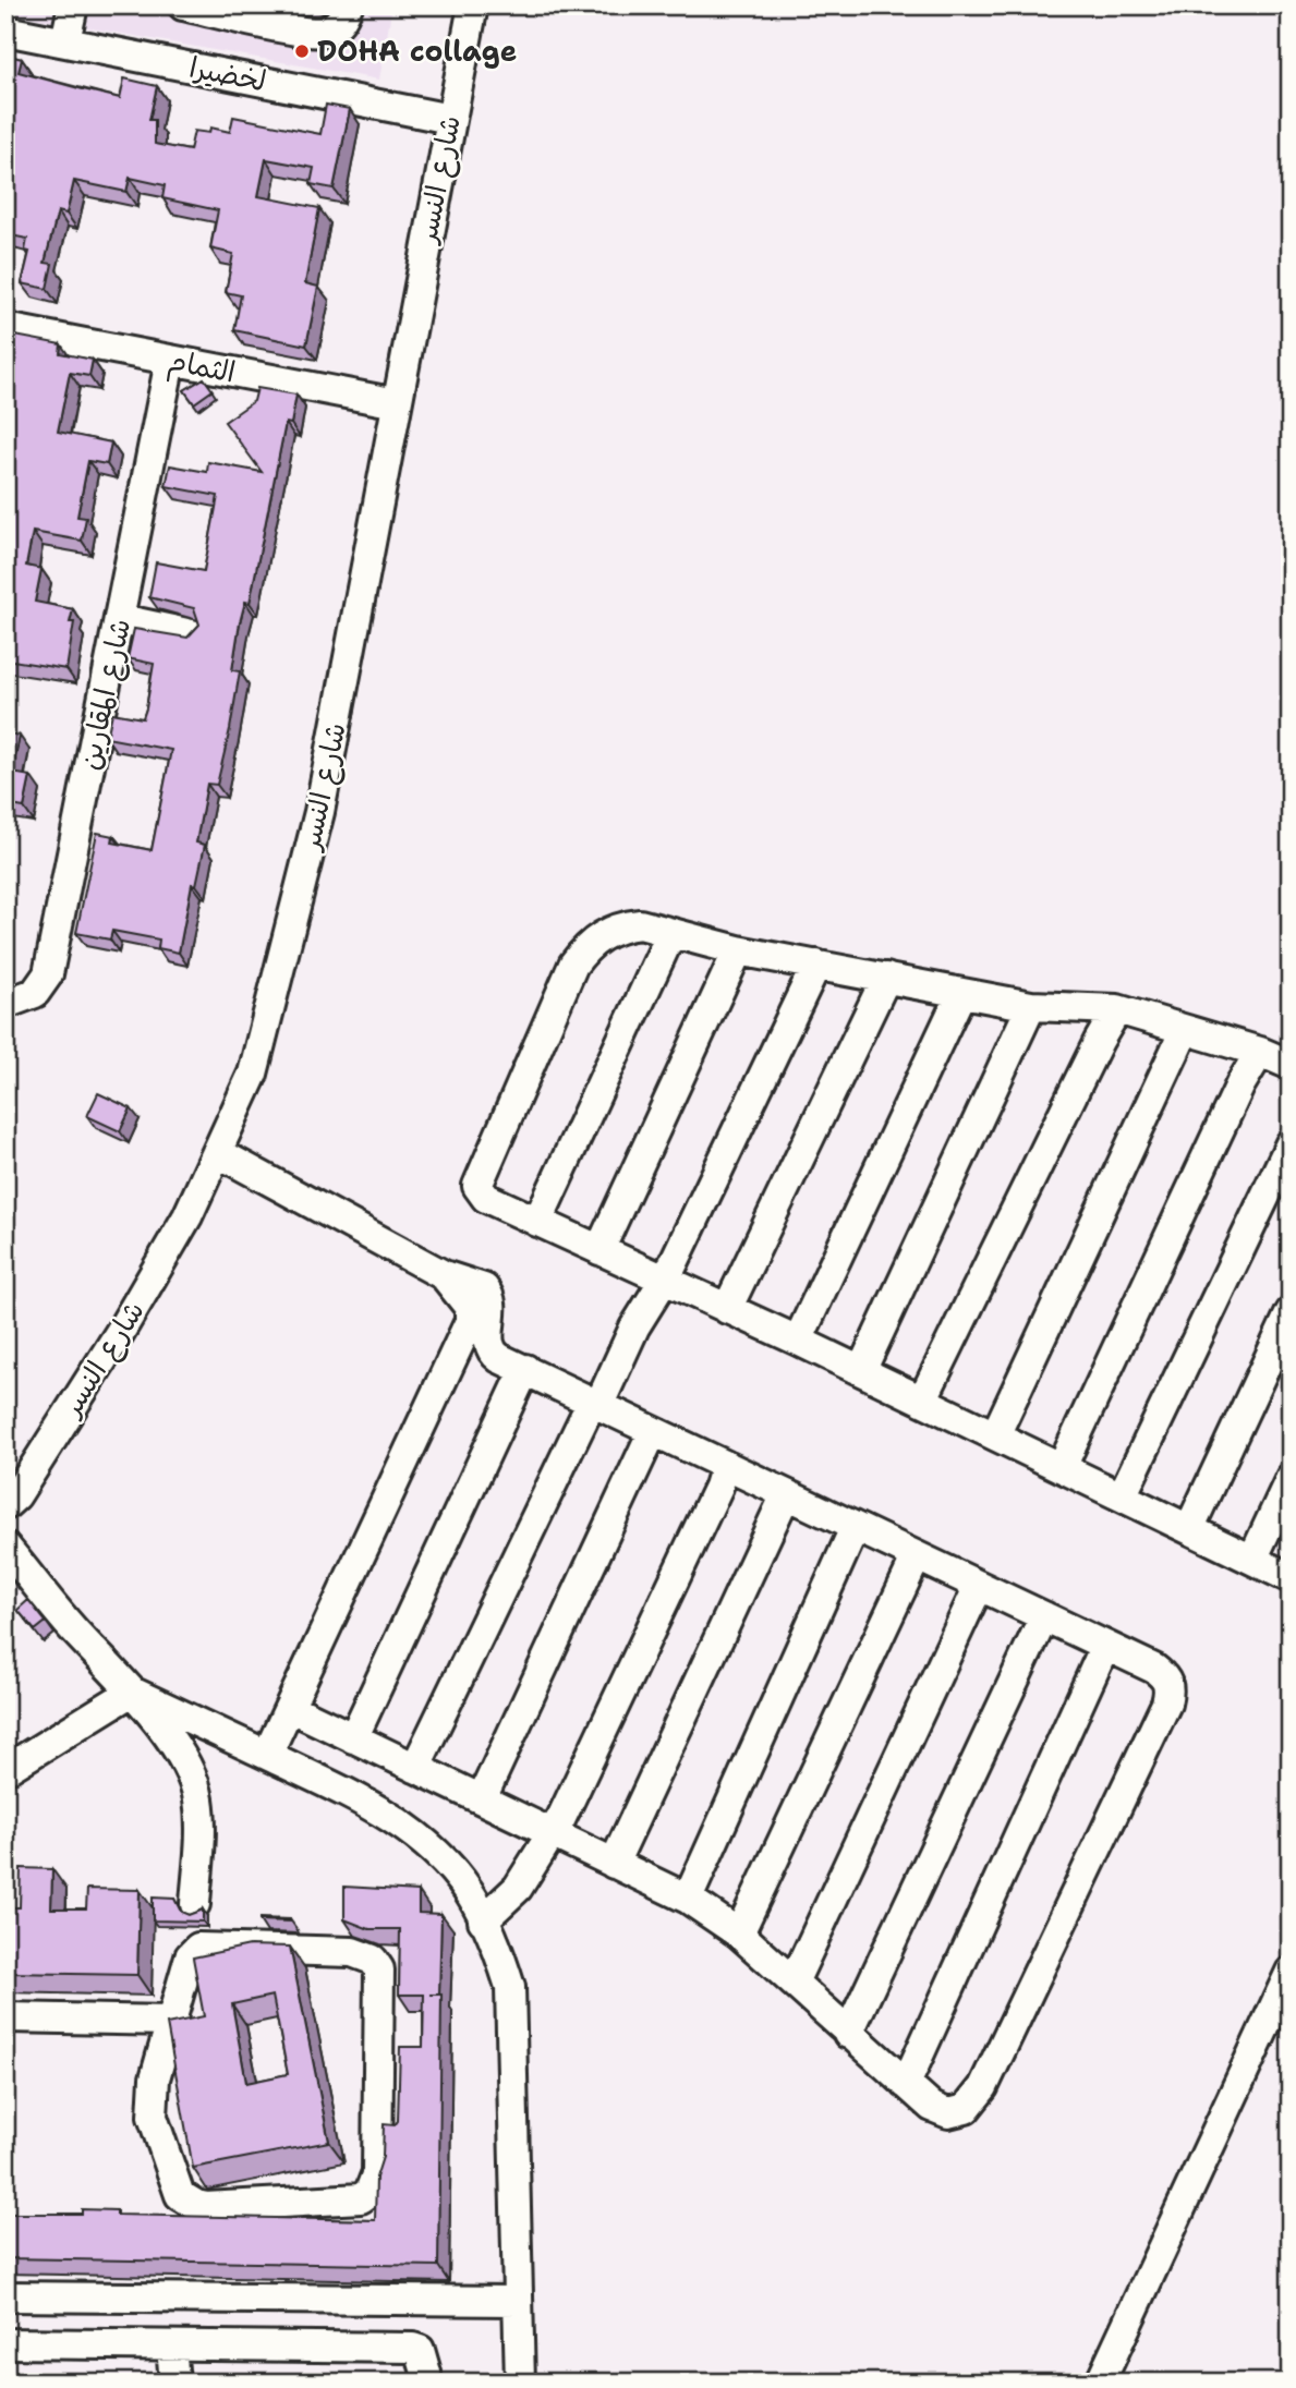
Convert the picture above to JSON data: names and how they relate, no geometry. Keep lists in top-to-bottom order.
{
  "streets": {
    "street": [
      "لخضيرا",
      "شارع النسر",
      "الثمام",
      "شارع المقارين"
    ]
  },
  "crossings": [
    ["لخضيرا", "شارع النسر"],
    ["شارع النسر", "الثمام"],
    ["الثمام", "شارع المقارين"]
  ],
  "places": ["DOHA collage"]
}
